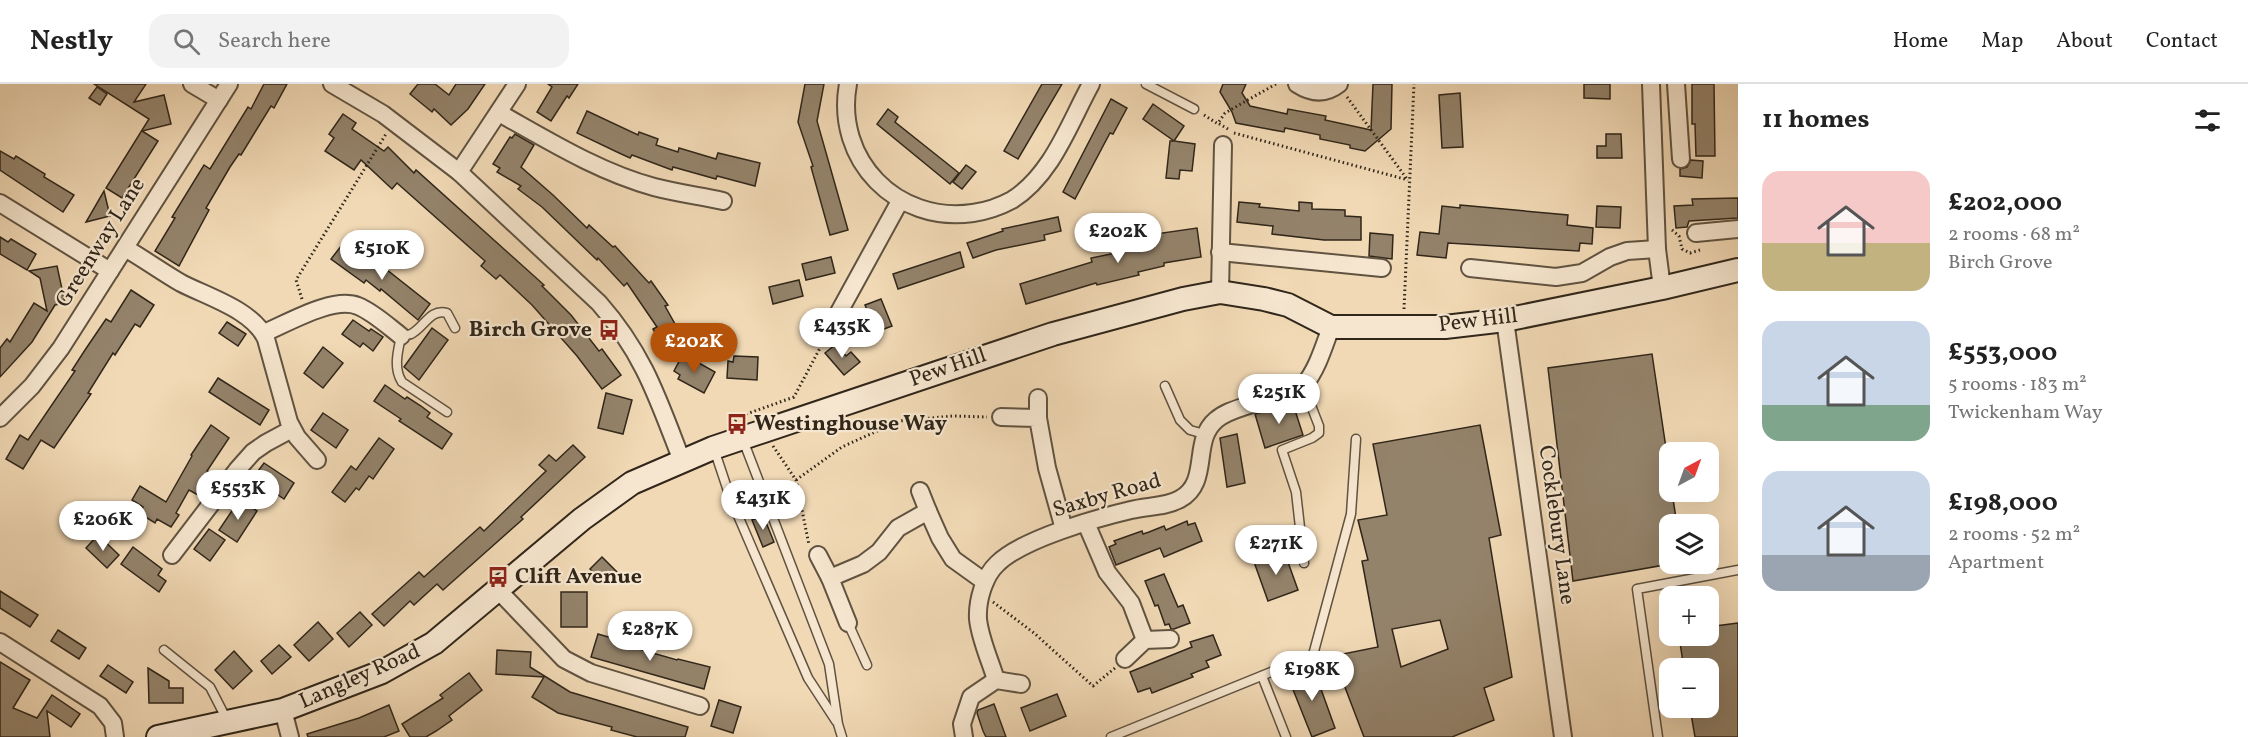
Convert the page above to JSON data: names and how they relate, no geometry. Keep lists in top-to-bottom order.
{
  "streets": {
    "main road": ["Pew Hill", "Langley Road"],
    "street": ["Greenway Lane", "Saxby Road", "Cocklebury Lane"]
  },
  "crossings": [
    ["Pew Hill", "Cocklebury Lane"],
    ["Pew Hill", "Langley Road"]
  ],
  "places": {
    "bus stop": ["Birch Grove", "Westinghouse Way", "Clift Avenue"]
  },
  "north": "top right",
  "page": {
    "header": "Nestly",
    "search": "Search here",
    "nav": [
      "Home",
      "Map",
      "About",
      "Contact"
    ],
    "heading": "11 homes",
    "list": [
      {
        "name": "£202,000",
        "note": "2 rooms · 68 m² · Birch Grove"
      },
      {
        "name": "£553,000",
        "note": "5 rooms · 183 m² · Twickenham Way"
      },
      {
        "name": "£198,000",
        "note": "2 rooms · 52 m² · Apartment"
      }
    ],
    "price": [
      "£202K",
      "£510K",
      "£435K",
      "£202K",
      "£251K",
      "£553K",
      "£431K",
      "£206K",
      "£271K",
      "£287K",
      "£198K"
    ],
    "map_buttons": ["+", "−"]
  }
}
